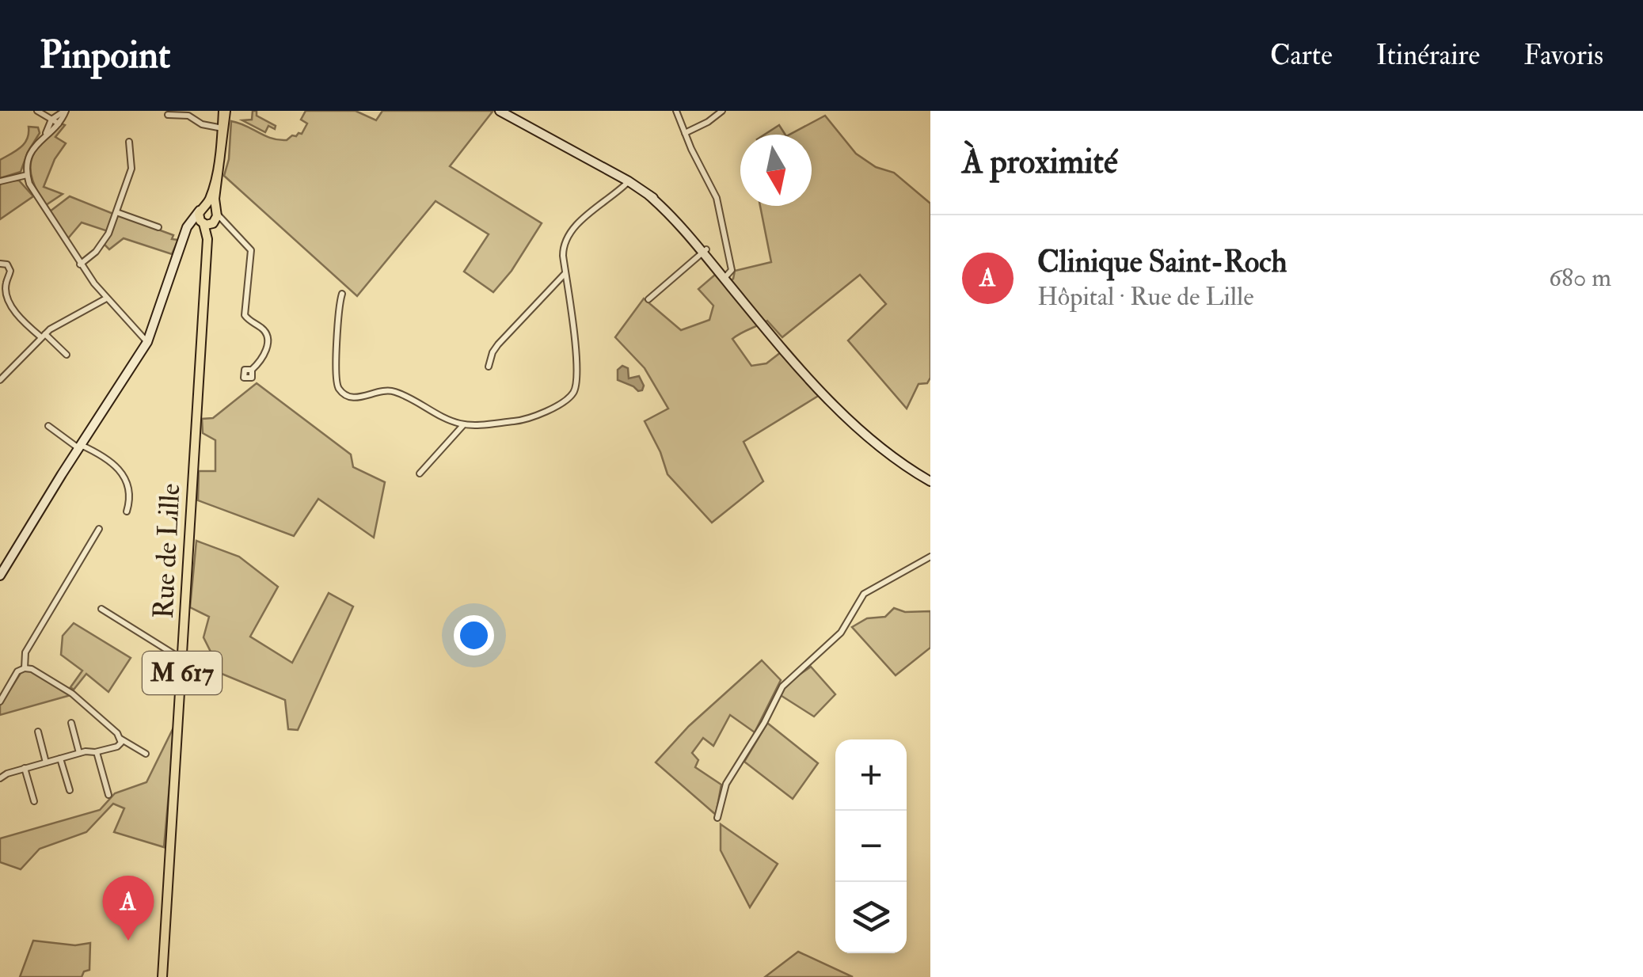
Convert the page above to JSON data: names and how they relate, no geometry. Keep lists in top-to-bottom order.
{
  "streets": {
    "main road": ["Rue de Lille", "M 617"]
  },
  "crossings": [
    ["Rue de Lille", "M 617"]
  ],
  "north": "bottom",
  "page": {
    "header": "Pinpoint",
    "nav": ["Carte", "Itinéraire", "Favoris"],
    "heading": "À proximité",
    "list": [
      {
        "mark": "A",
        "name": "Clinique Saint-Roch",
        "note": "Hôpital · Rue de Lille",
        "value": "680 m"
      }
    ],
    "map_buttons": ["+", "−"],
    "pins": "A"
  }
}
